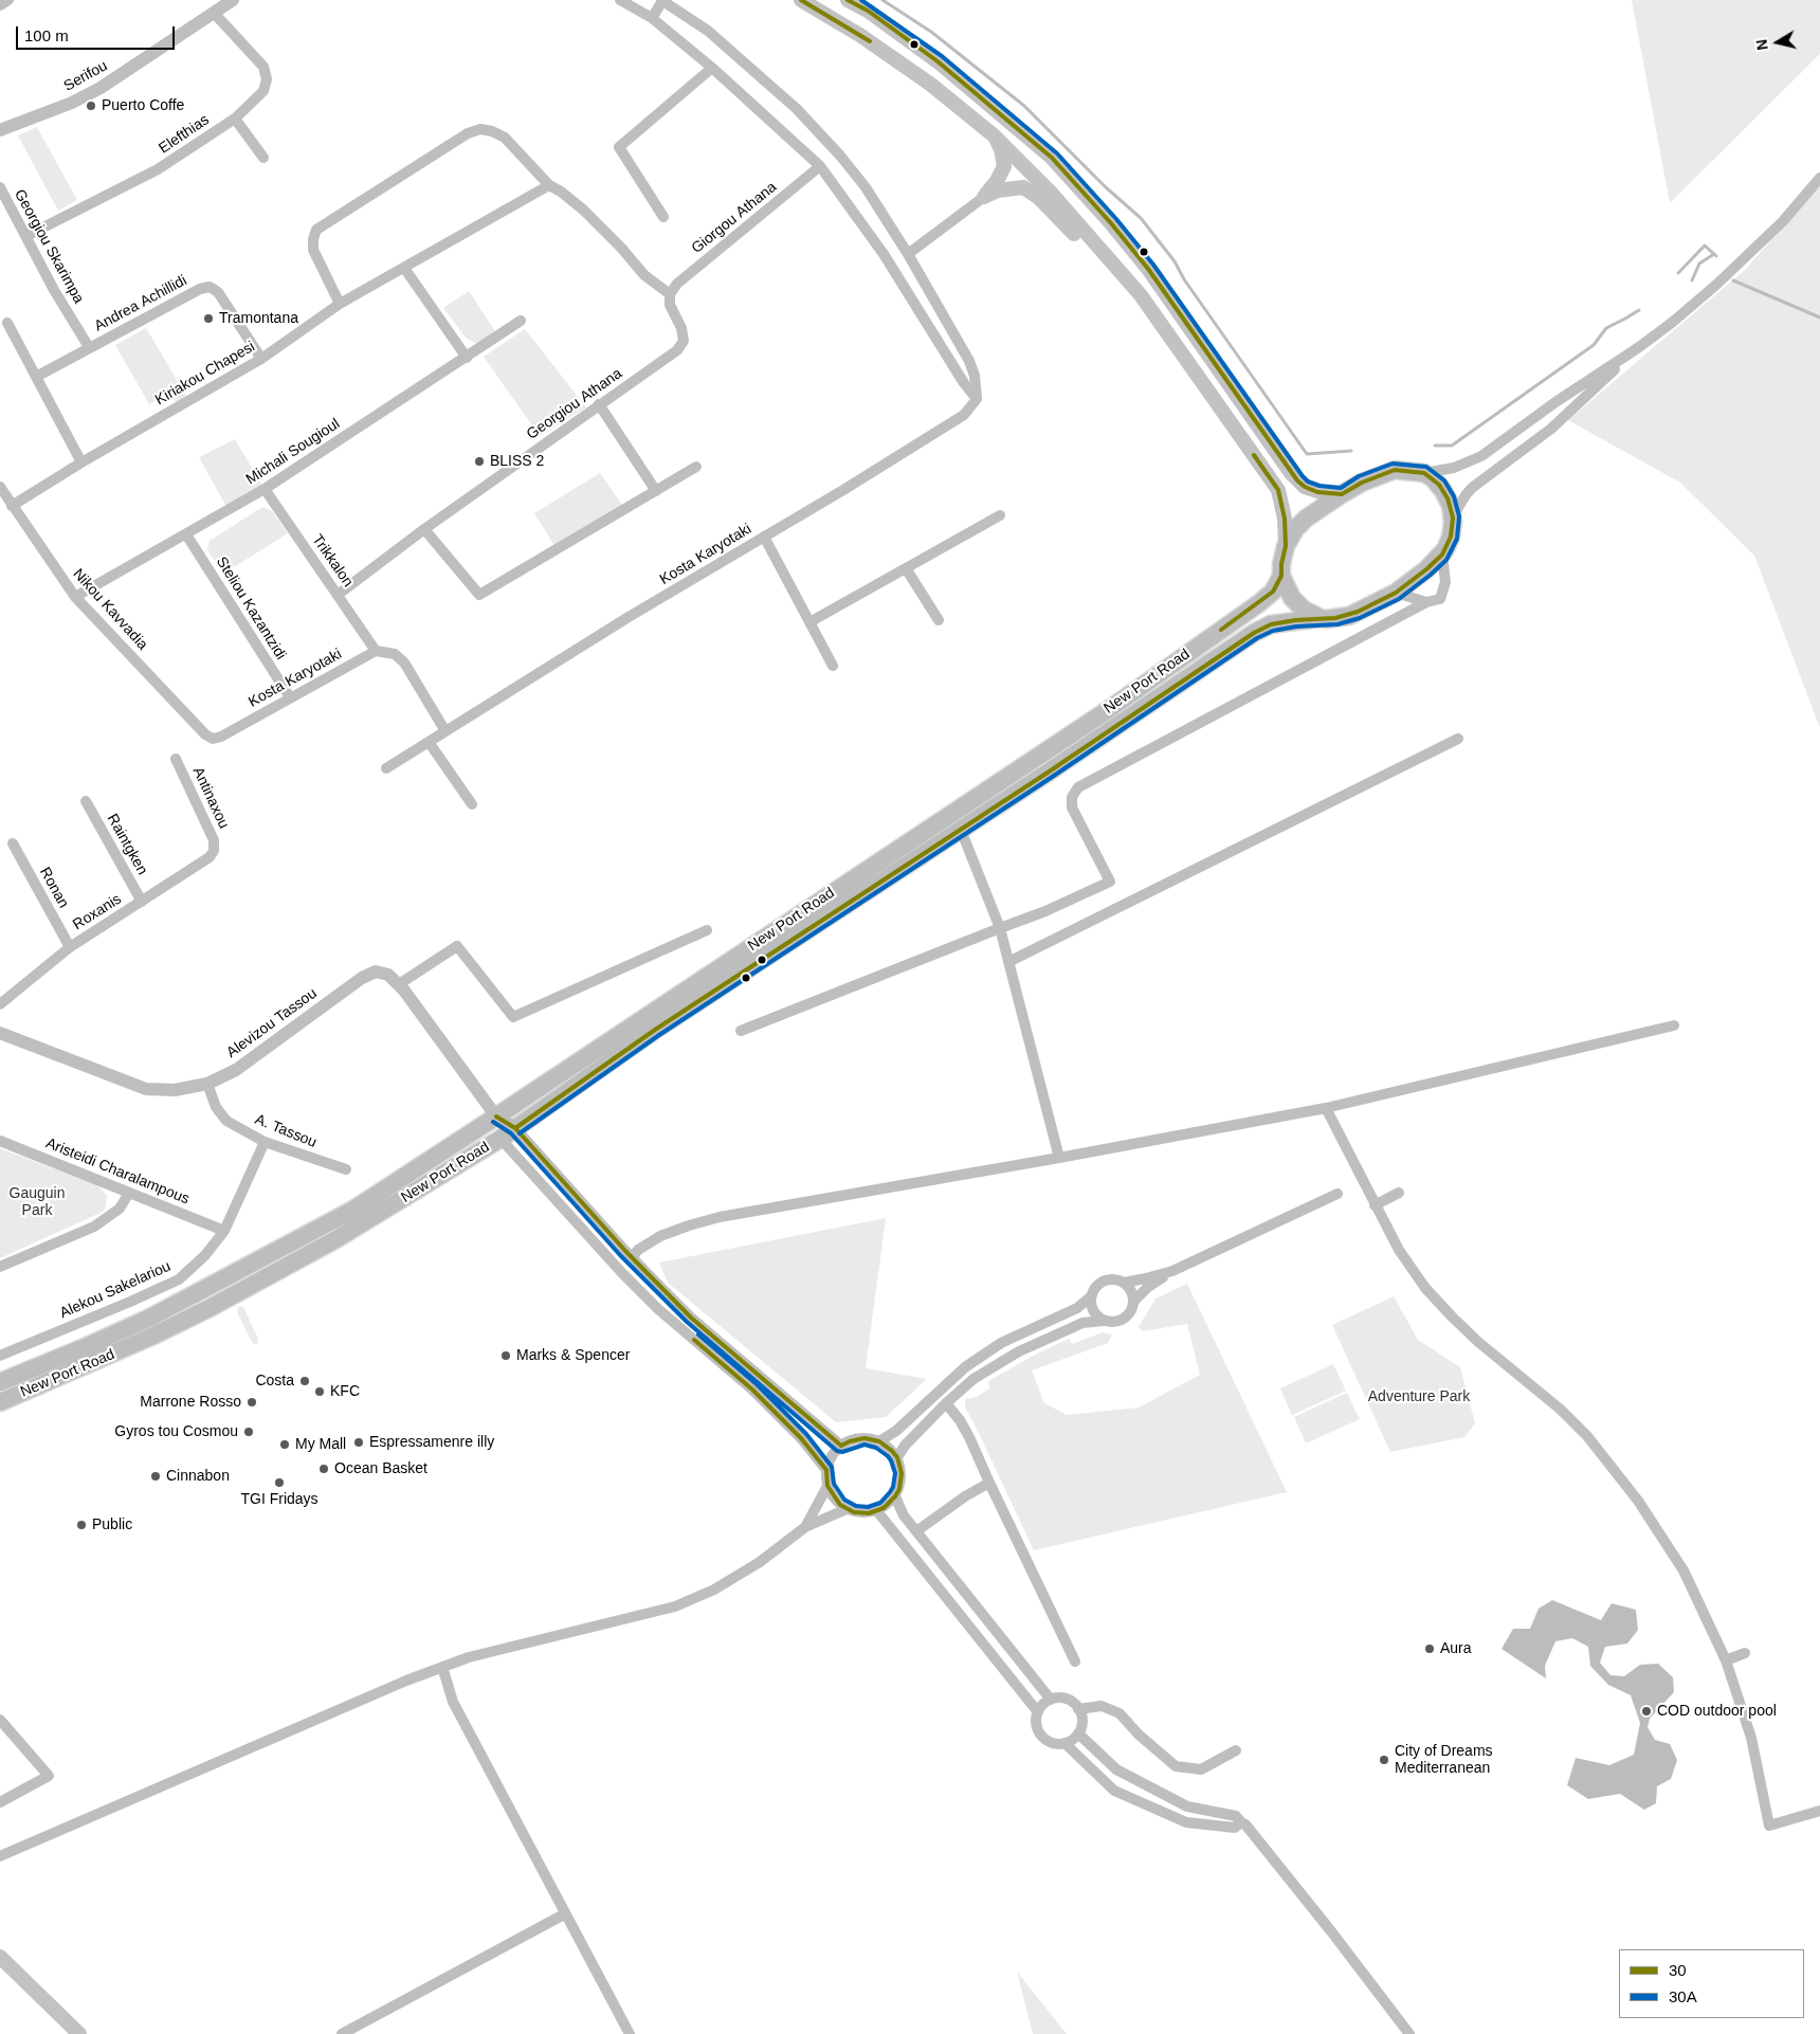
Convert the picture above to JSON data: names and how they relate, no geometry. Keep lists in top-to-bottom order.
{
  "streets": {
    "main road": ["New Port Road"],
    "street": [
      "Serifou",
      "Elefthias",
      "Giorgou Athana",
      "Georgiou Skarimpa",
      "Andrea Achillidi",
      "Kiriakou Chapesi",
      "Georgiou Athana",
      "Michali Sougioul",
      "Kosta Karyotaki",
      "Trikkalon",
      "Steliou Kazantzidi",
      "Nikou Kavvadia",
      "Antinaxou",
      "Raintgken",
      "Ronan",
      "Roxanis",
      "Alevizou Tassou",
      "A. Tassou",
      "Aristeidi Charalampous",
      "Alekou Sakelariou"
    ]
  },
  "crossings": [
    ["Serifou", "Elefthias"],
    ["Elefthias", "Georgiou Skarimpa"],
    ["Giorgou Athana", "Georgiou Athana"],
    ["Georgiou Skarimpa", "Andrea Achillidi"],
    ["Andrea Achillidi", "Kiriakou Chapesi"],
    ["Kiriakou Chapesi", "Nikou Kavvadia"],
    ["Georgiou Athana", "Trikkalon"],
    ["Michali Sougioul", "Trikkalon"],
    ["Michali Sougioul", "Steliou Kazantzidi"],
    ["Michali Sougioul", "Nikou Kavvadia"],
    ["Kosta Karyotaki", "Trikkalon"],
    ["Kosta Karyotaki", "Steliou Kazantzidi"],
    ["Kosta Karyotaki", "Nikou Kavvadia"],
    ["New Port Road", "Alevizou Tassou"],
    ["Antinaxou", "Roxanis"],
    ["Raintgken", "Roxanis"],
    ["Ronan", "Roxanis"],
    ["Alevizou Tassou", "A. Tassou"],
    ["A. Tassou", "Alekou Sakelariou"],
    ["Aristeidi Charalampous", "Alekou Sakelariou"]
  ],
  "parks": ["Gauguin Park", "Adventure Park"],
  "places": [
    "Puerto Coffe",
    "Tramontana",
    "BLISS 2",
    "Marks & Spencer",
    "Costa",
    "KFC",
    "Marrone Rosso",
    "Gyros tou Cosmou",
    "Espressamenre illy",
    "My Mall",
    "Ocean Basket",
    "Cinnabon",
    "TGI Fridays",
    "Public",
    "Aura",
    "COD outdoor pool",
    "City of Dreams Mediterranean"
  ],
  "lines": ["transit line 30", "transit line 30A"],
  "legend": ["30", "30A"],
  "scale_bar": "100 m",
  "north": "left"
}
